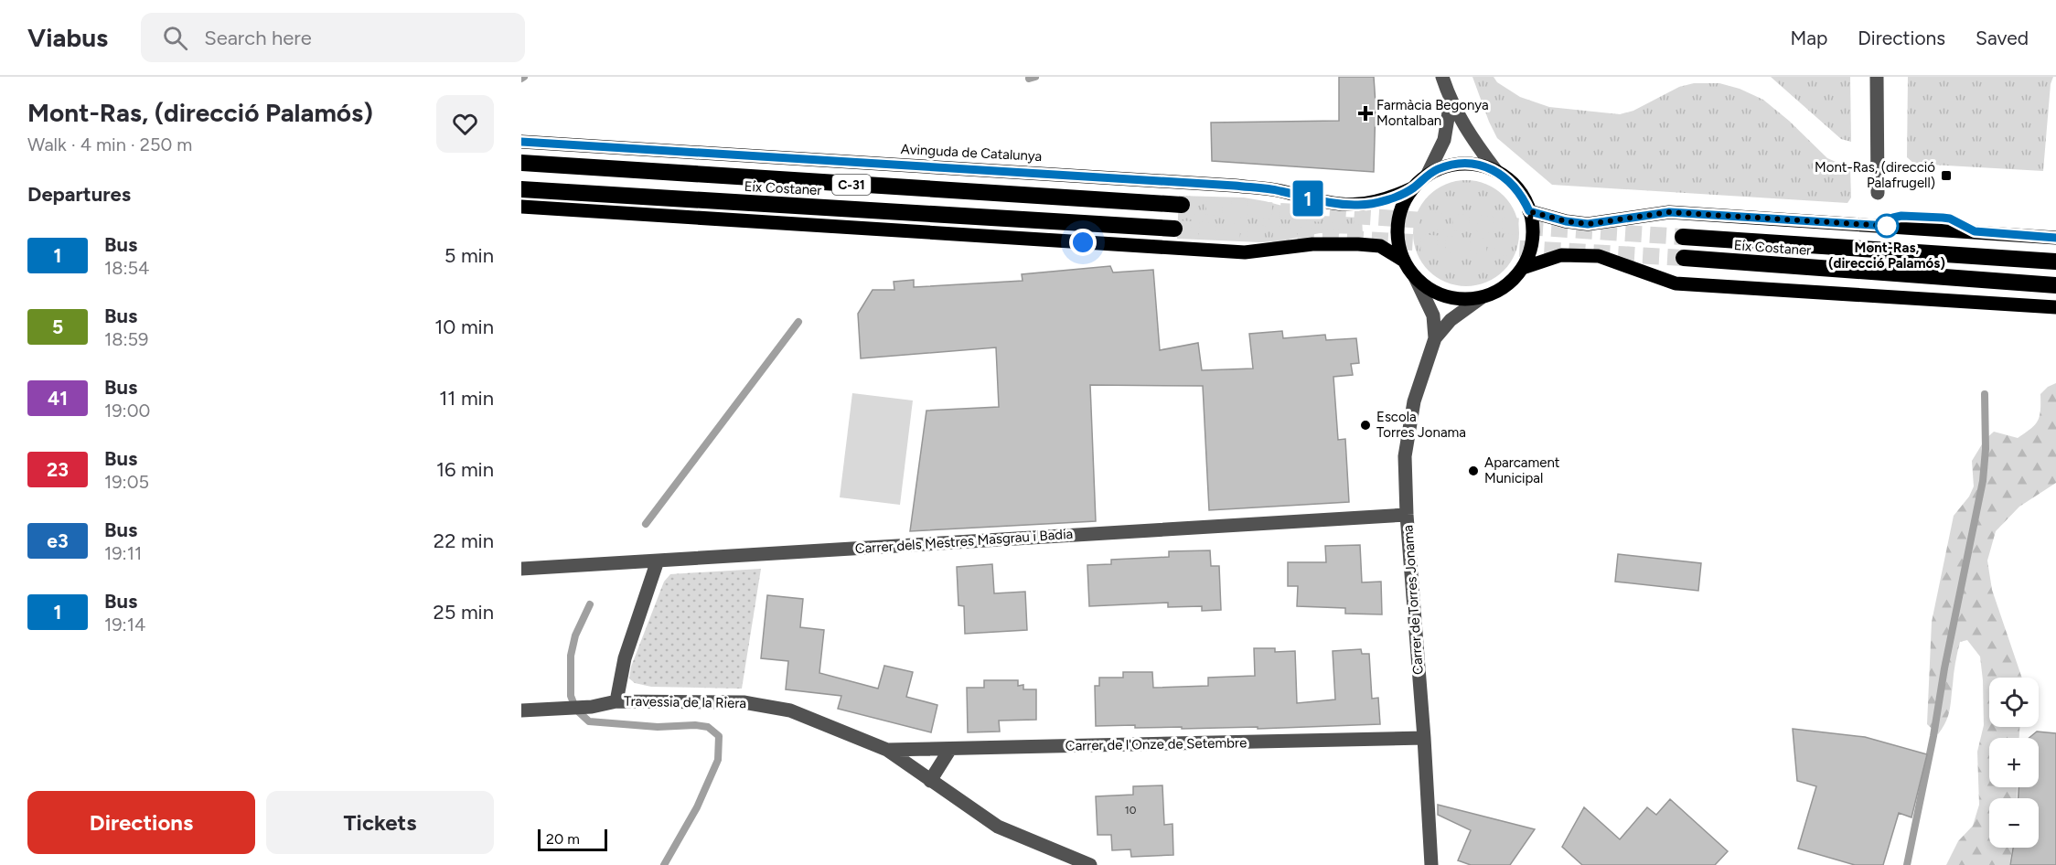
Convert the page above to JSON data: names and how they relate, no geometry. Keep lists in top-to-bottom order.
{
  "streets": {
    "highway": ["C-31", "Eix Costaner"],
    "main road": ["Avinguda de Catalunya"],
    "street": [
      "Carrer dels Mestres Masgrau i Badia",
      "Carrer de Torres Jonama",
      "Travessia de la Riera",
      "Carrer de l'Onze de Setembre"
    ]
  },
  "crossings": [
    ["Avinguda de Catalunya", "Carrer de Torres Jonama"],
    ["Carrer dels Mestres Masgrau i Badia", "Carrer de Torres Jonama"],
    ["Carrer de Torres Jonama", "Carrer de l'Onze de Setembre"],
    ["Travessia de la Riera", "Carrer de l'Onze de Setembre"]
  ],
  "places": {
    "health": ["Farmàcia Begonya Montalban"],
    "transit": ["Mont-Ras, (direcció Palafrugell)"],
    "other": ["Mont-Ras, (direcció Palamós)", "Escola Torres Jonama", "Aparcament Municipal"]
  },
  "lines": ["bus line 1"],
  "house_numbers": ["10"],
  "scale_bar": "20 m",
  "page": {
    "header": "Viabus",
    "search": "Search here",
    "nav": ["Map", "Directions", "Saved"],
    "heading": [
      ["Mont-Ras, (direcció Palamós)", "Walk · 4 min · 250 m"],
      "Departures"
    ],
    "on_map": "1",
    "list": [
      {
        "mark": "1",
        "name": "Bus",
        "note": "18:54",
        "value": "5 min"
      },
      {
        "mark": "5",
        "name": "Bus",
        "note": "18:59",
        "value": "10 min"
      },
      {
        "mark": "41",
        "name": "Bus",
        "note": "19:00",
        "value": "11 min"
      },
      {
        "mark": "23",
        "name": "Bus",
        "note": "19:05",
        "value": "16 min"
      },
      {
        "mark": "e3",
        "name": "Bus",
        "note": "19:11",
        "value": "22 min"
      },
      {
        "mark": "1",
        "name": "Bus",
        "note": "19:14",
        "value": "25 min"
      }
    ],
    "map_buttons": ["+", "−"],
    "buttons": ["Directions", "Tickets"],
    "scale": "20 m"
  }
}
